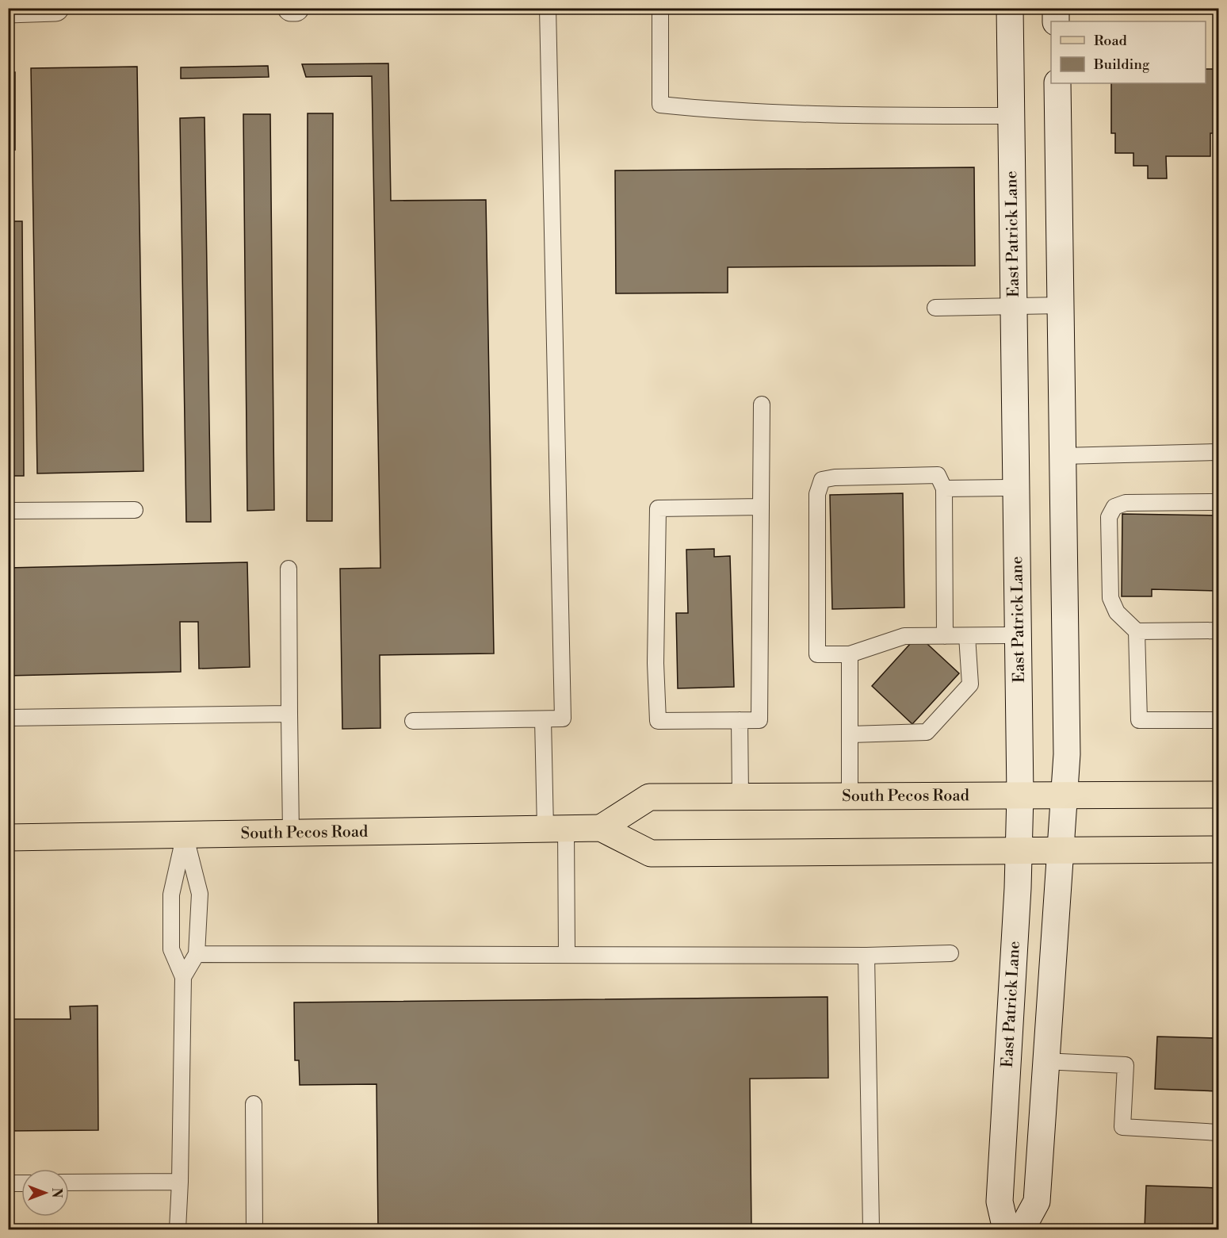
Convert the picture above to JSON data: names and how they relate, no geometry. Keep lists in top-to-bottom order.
{
  "streets": {
    "main road": ["East Patrick Lane", "South Pecos Road"]
  },
  "crossings": [
    ["East Patrick Lane", "South Pecos Road"]
  ],
  "legend": ["Road", "Building"],
  "north": "right"
}
